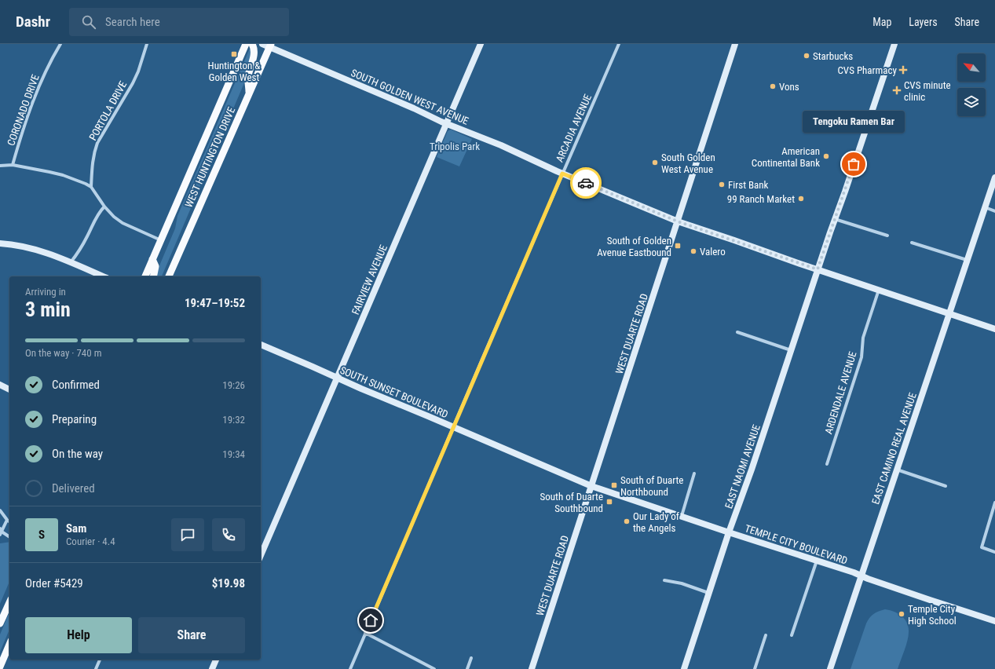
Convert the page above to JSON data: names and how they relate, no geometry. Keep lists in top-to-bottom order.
{
  "streets": {
    "main road": ["WEST HUNTINGTON DRIVE"],
    "street": [
      "SOUTH GOLDEN WEST AVENUE",
      "CORONADO DRIVE",
      "PORTOLA DRIVE",
      "ARCADIA AVENUE",
      "FAIRVIEW AVENUE",
      "WEST DUARTE ROAD",
      "SOUTH SUNSET BOULEVARD",
      "ARDENDALE AVENUE",
      "EAST CAMINO REAL AVENUE",
      "EAST NAOMI AVENUE",
      "TEMPLE CITY BOULEVARD"
    ]
  },
  "crossings": [
    ["SOUTH GOLDEN WEST AVENUE", "ARCADIA AVENUE"],
    ["SOUTH GOLDEN WEST AVENUE", "WEST HUNTINGTON DRIVE"],
    ["SOUTH GOLDEN WEST AVENUE", "FAIRVIEW AVENUE"],
    ["SOUTH GOLDEN WEST AVENUE", "WEST DUARTE ROAD"],
    ["SOUTH GOLDEN WEST AVENUE", "ARDENDALE AVENUE"],
    ["SOUTH GOLDEN WEST AVENUE", "EAST CAMINO REAL AVENUE"],
    ["SOUTH GOLDEN WEST AVENUE", "EAST NAOMI AVENUE"],
    ["ARCADIA AVENUE", "SOUTH SUNSET BOULEVARD"],
    ["FAIRVIEW AVENUE", "SOUTH SUNSET BOULEVARD"],
    ["WEST DUARTE ROAD", "SOUTH SUNSET BOULEVARD"],
    ["WEST DUARTE ROAD", "TEMPLE CITY BOULEVARD"],
    ["SOUTH SUNSET BOULEVARD", "TEMPLE CITY BOULEVARD"],
    ["EAST CAMINO REAL AVENUE", "TEMPLE CITY BOULEVARD"],
    ["EAST NAOMI AVENUE", "TEMPLE CITY BOULEVARD"]
  ],
  "parks": ["Tripolis Park"],
  "places": {
    "transit": [
      "Huntington & Golden West",
      "South of Golden Avenue Eastbound",
      "South of Duarte Northbound",
      "South of Duarte Southbound"
    ],
    "other": [
      "Starbucks",
      "Vons",
      "American Continental Bank",
      "South Golden West Avenue",
      "Tengoku Ramen Bar",
      "First Bank",
      "99 Ranch Market",
      "Valero",
      "Our Lady of the Angels",
      "Temple City High School"
    ],
    "health": ["CVS Pharmacy", "CVS minute clinic"]
  },
  "north": "top left",
  "page": {
    "header": "Dashr",
    "search": "Search here",
    "nav": ["Map", "Layers", "Share"],
    "bubble": "Tengoku Ramen Bar",
    "heading": ["3 min", "Arriving in", "19:47–19:52"],
    "panel": [
      "Sam",
      "Courier · 4.4",
      "Order #5429",
      "$19.98"
    ],
    "bar": "On the way · 740 m",
    "list": [
      ["Confirmed", "19:26"],
      ["Preparing", "19:32"],
      ["On the way", "19:34"],
      "Delivered"
    ],
    "round": "S",
    "buttons": ["Help", "Share"]
  }
}
